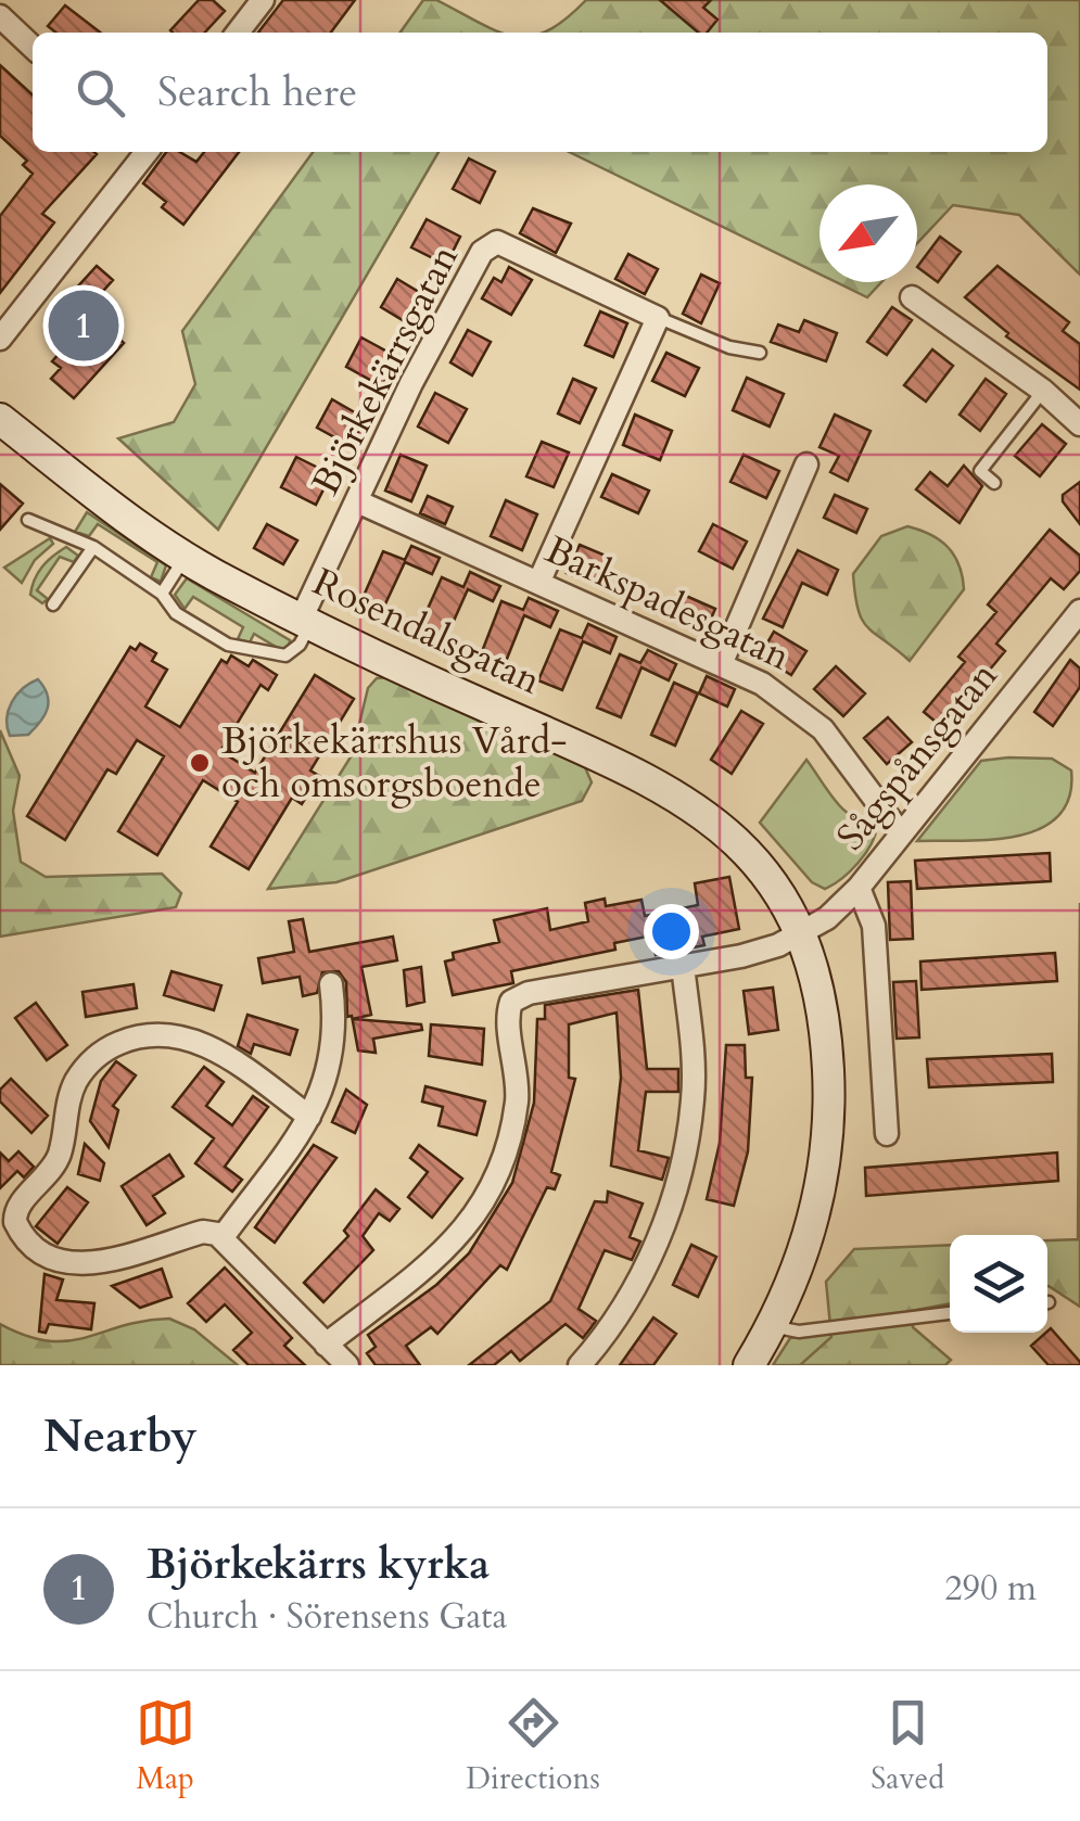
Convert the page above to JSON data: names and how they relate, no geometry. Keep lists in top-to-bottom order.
{
  "streets": {
    "street": [
      "Björkekärrsgatan",
      "Barkspadesgatan",
      "Rosendalsgatan",
      "Sågspånsgatan"
    ]
  },
  "crossings": [
    ["Björkekärrsgatan", "Barkspadesgatan"],
    ["Björkekärrsgatan", "Rosendalsgatan"],
    ["Barkspadesgatan", "Sågspånsgatan"],
    ["Rosendalsgatan", "Sågspånsgatan"]
  ],
  "places": ["Björkekärrshus Vård- och omsorgsboende"],
  "north": "bottom left",
  "page": {
    "search": "Search here",
    "pins": "1",
    "heading": "Nearby",
    "list": [
      {
        "mark": "1",
        "name": "Björkekärrs kyrka",
        "note": "Church · Sörensens Gata",
        "value": "290 m"
      }
    ],
    "nav": ["Map", "Directions", "Saved"]
  }
}
